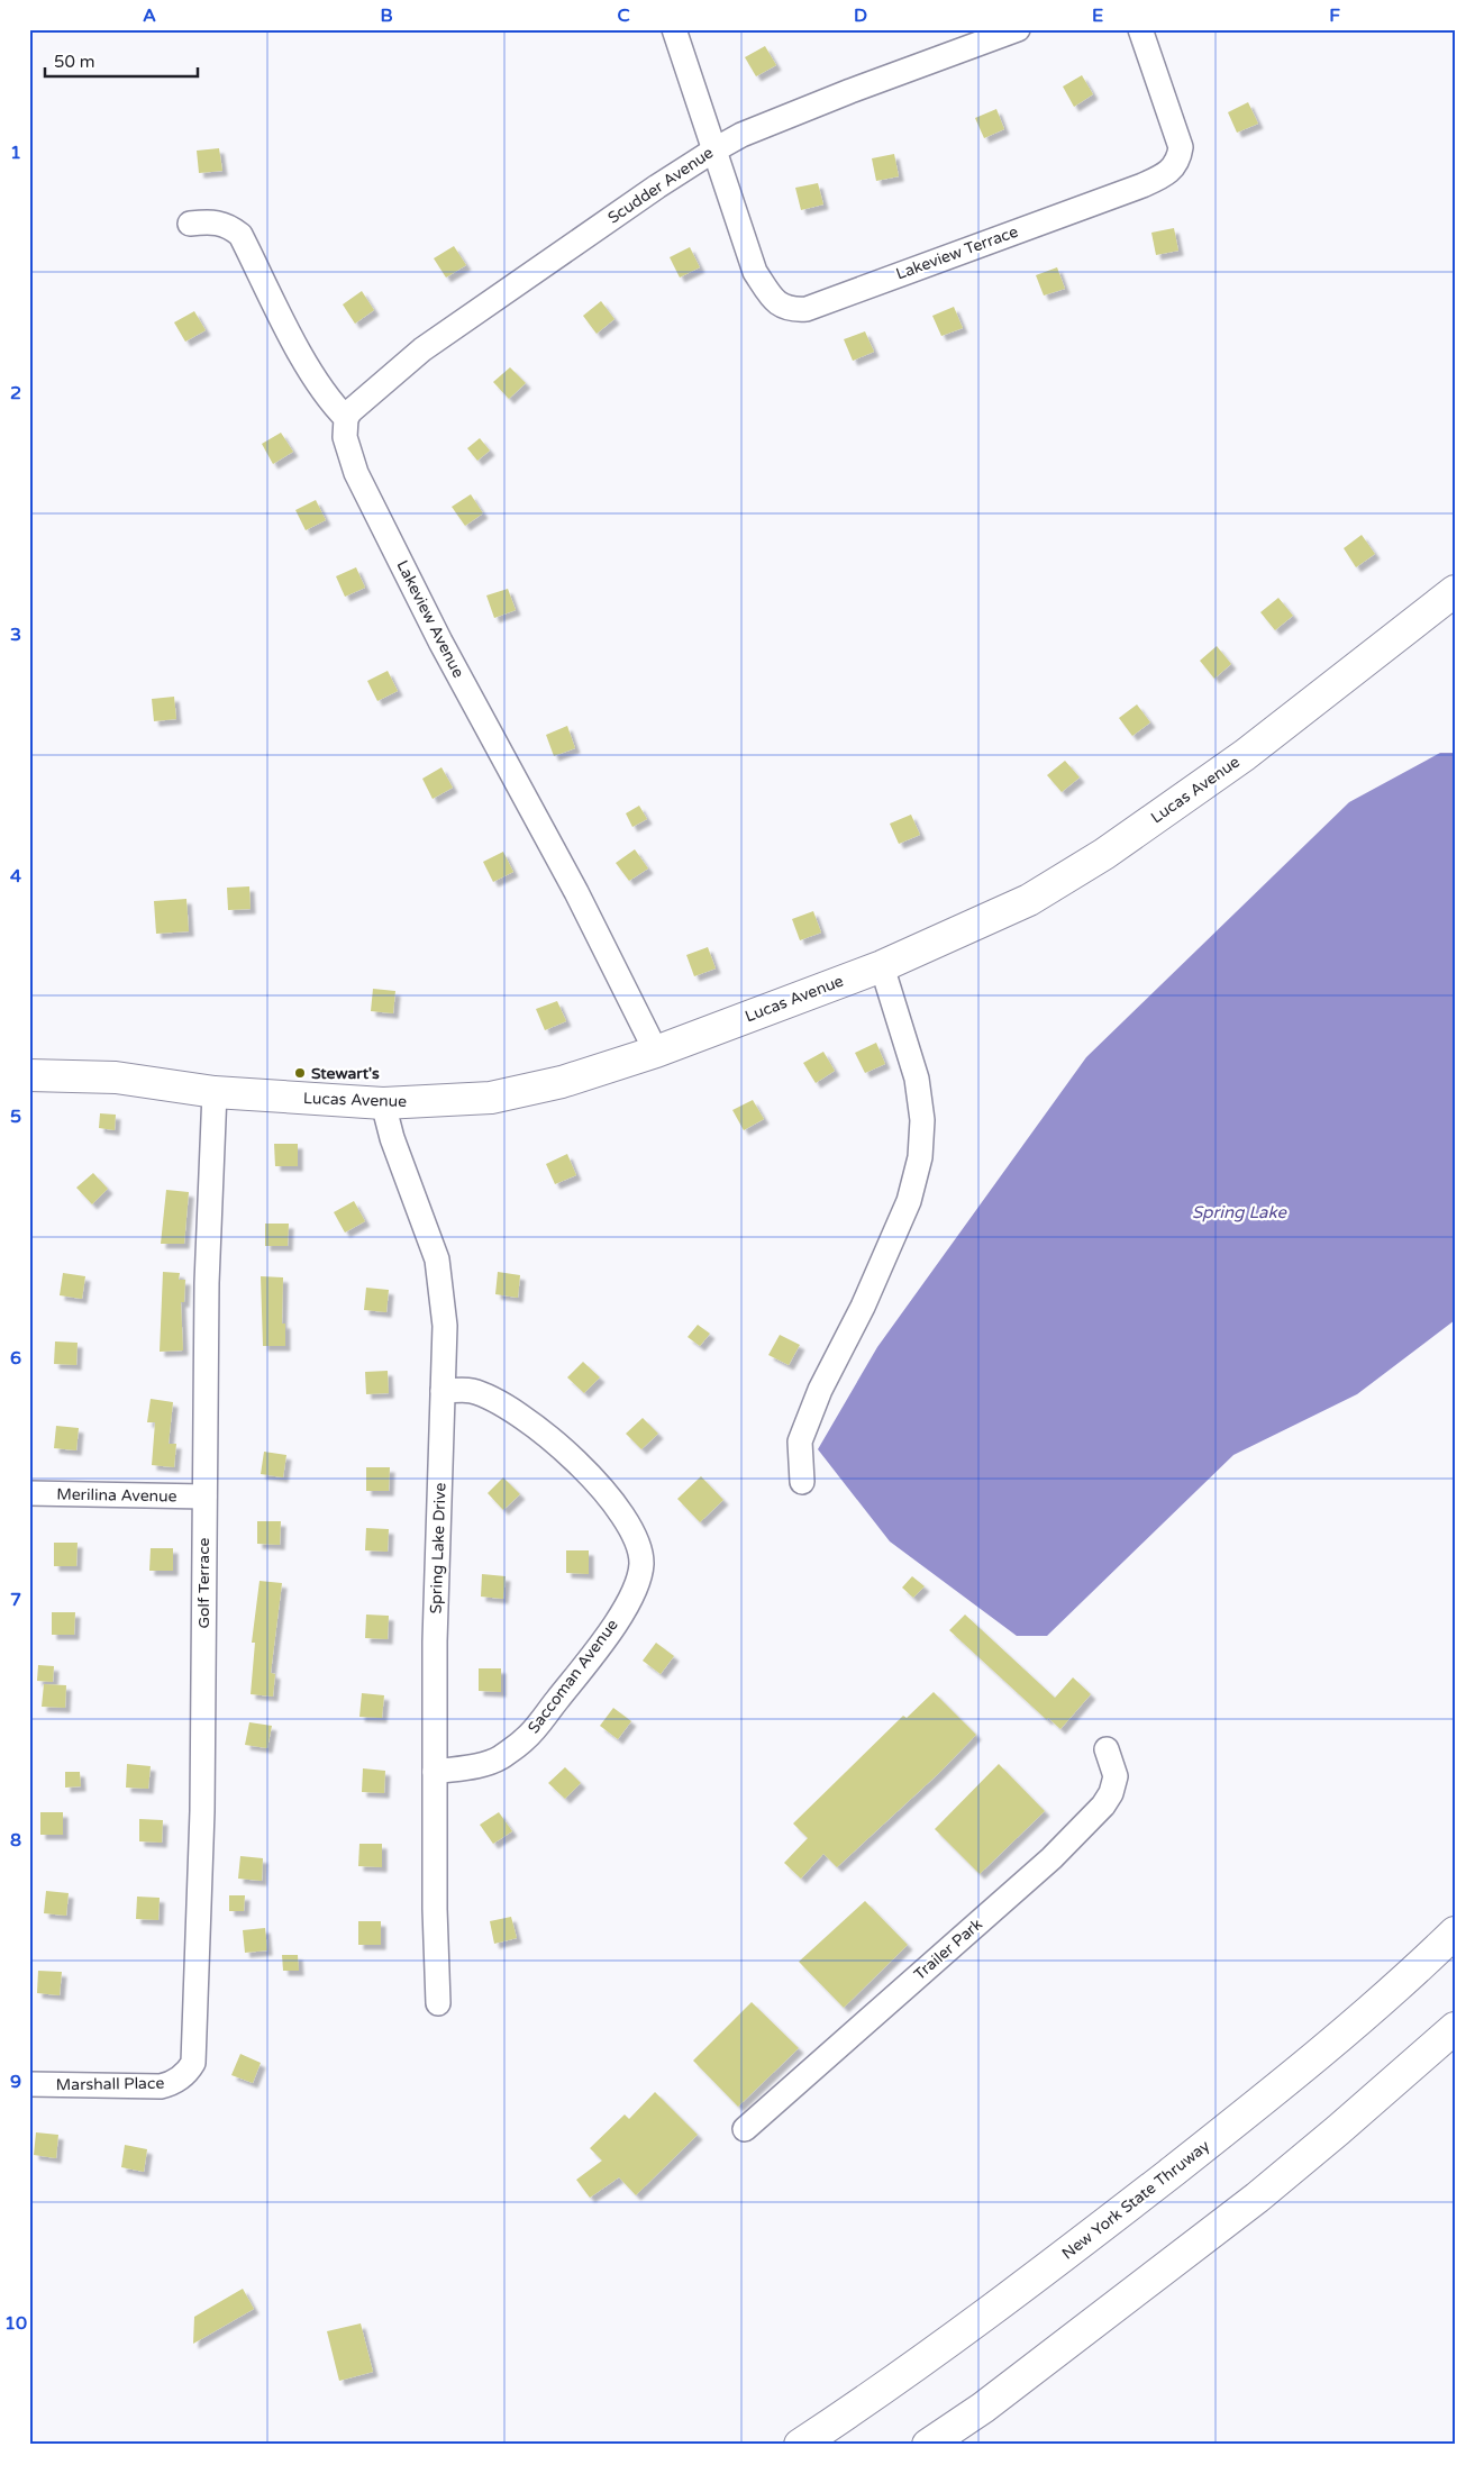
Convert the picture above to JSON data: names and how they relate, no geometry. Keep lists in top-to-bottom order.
{
  "streets": {
    "main road": ["Lucas Avenue", "New York State Thruway"],
    "street": [
      "Scudder Avenue",
      "Lakeview Terrace",
      "Lakeview Avenue",
      "Merilina Avenue",
      "Spring Lake Drive",
      "Golf Terrace",
      "Saccoman Avenue",
      "Trailer Park",
      "Marshall Place"
    ]
  },
  "crossings": [
    ["Scudder Avenue", "Lakeview Terrace"],
    ["Scudder Avenue", "Lakeview Avenue"],
    ["Lakeview Avenue", "Lucas Avenue"],
    ["Lucas Avenue", "Spring Lake Drive"],
    ["Lucas Avenue", "Golf Terrace"],
    ["Merilina Avenue", "Golf Terrace"],
    ["Spring Lake Drive", "Saccoman Avenue"],
    ["Golf Terrace", "Marshall Place"]
  ],
  "water": ["Spring Lake"],
  "places": ["Stewart's"],
  "scale_bar": "50 m",
  "grid": {
    "columns": [
      "A",
      "B",
      "C",
      "D",
      "E",
      "F"
    ],
    "rows": [
      "1",
      "2",
      "3",
      "4",
      "5",
      "6",
      "7",
      "8",
      "9",
      "10"
    ]
  }
}
